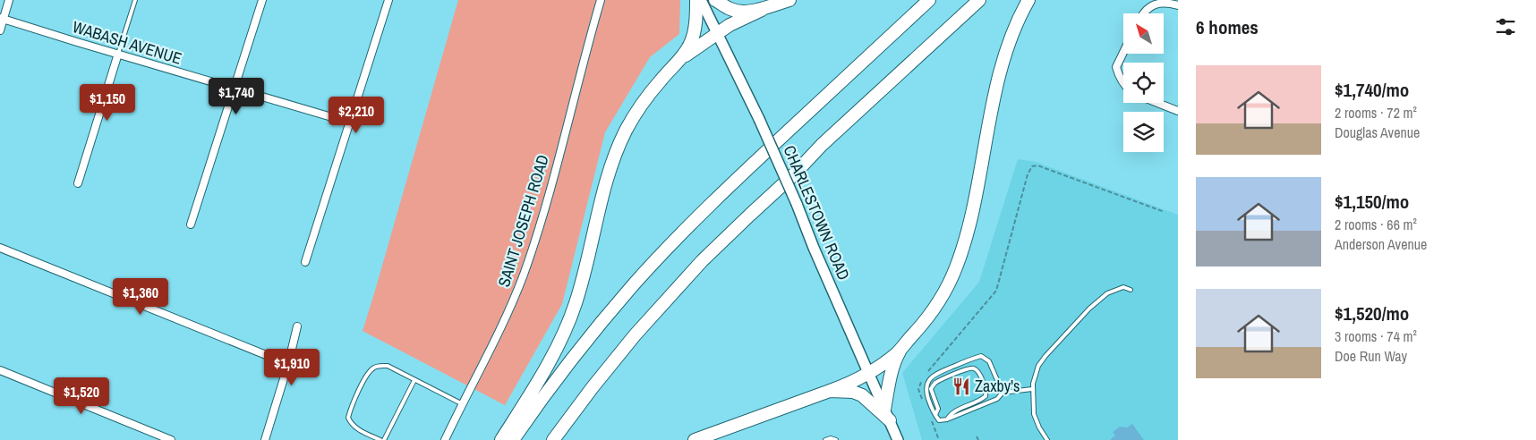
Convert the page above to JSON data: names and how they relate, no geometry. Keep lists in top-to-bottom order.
{
  "streets": {
    "main road": ["CHARLESTOWN ROAD"],
    "street": ["WABASH AVENUE", "SAINT JOSEPH ROAD"]
  },
  "places": {
    "restaurant": ["Zaxby's"]
  },
  "north": "top left",
  "page": {
    "heading": "6 homes",
    "list": [
      {
        "name": "$1,740/mo",
        "note": "2 rooms · 72 m² · Douglas Avenue"
      },
      {
        "name": "$1,150/mo",
        "note": "2 rooms · 66 m² · Anderson Avenue"
      },
      {
        "name": "$1,520/mo",
        "note": "3 rooms · 74 m² · Doe Run Way"
      }
    ],
    "price": [
      "$1,740",
      "$1,150",
      "$2,210",
      "$1,360",
      "$1,910",
      "$1,520"
    ]
  }
}
